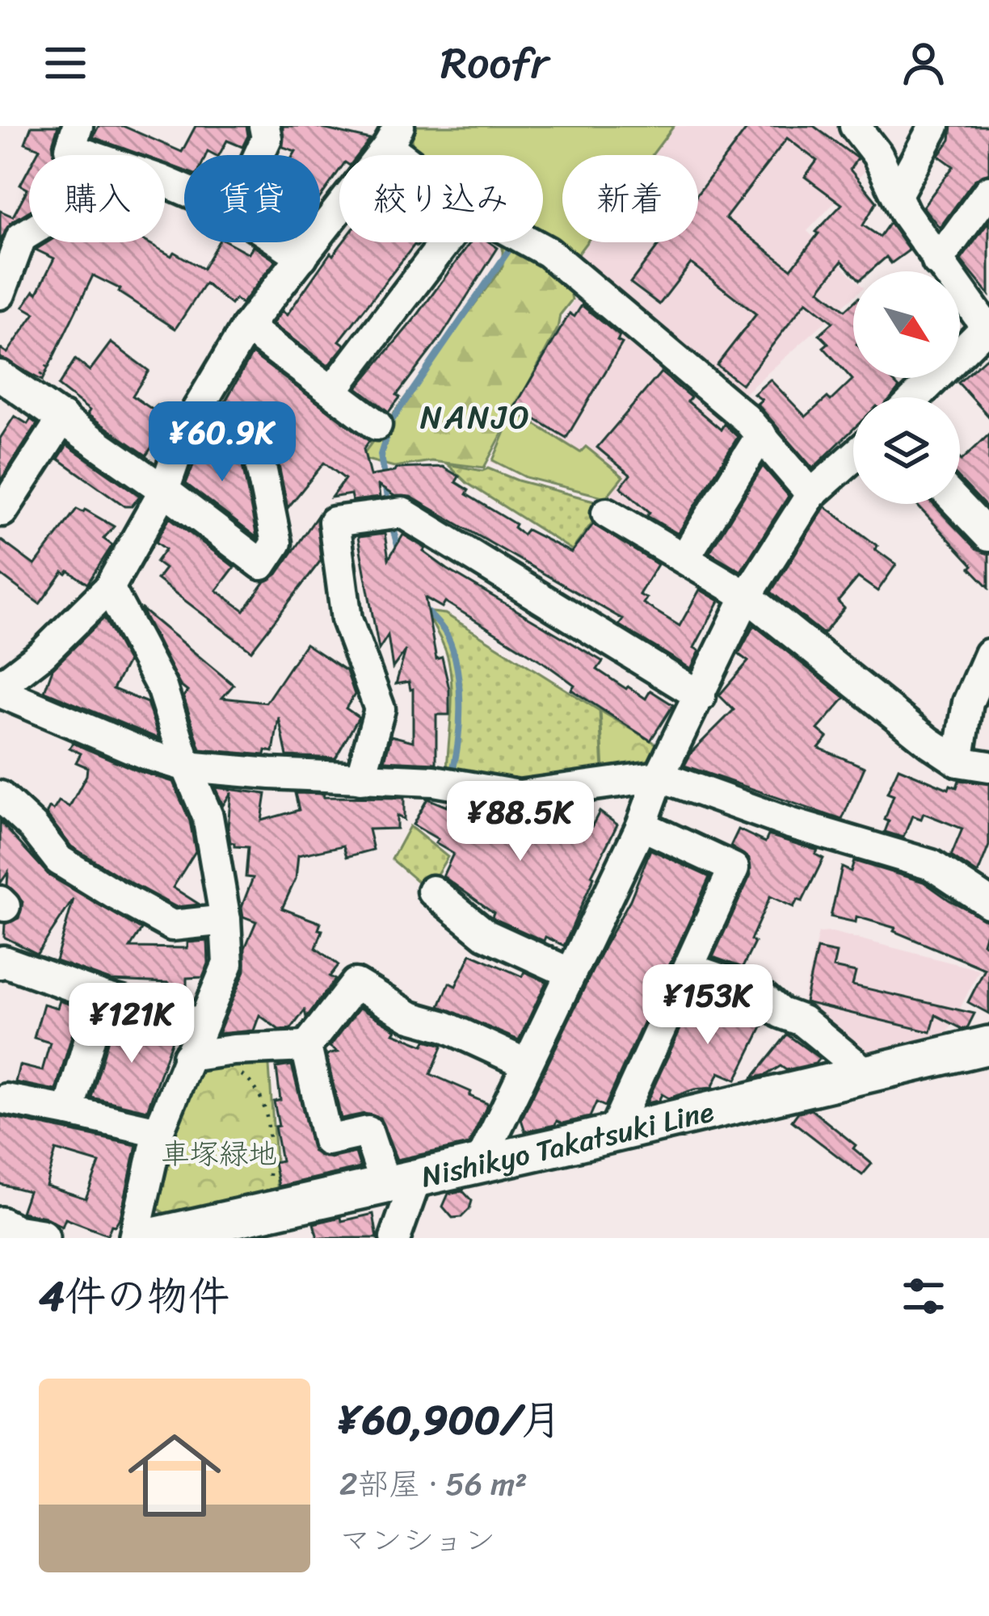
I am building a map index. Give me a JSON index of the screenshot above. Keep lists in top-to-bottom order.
{
  "streets": {
    "main road": ["Nishikyo Takatsuki Line"]
  },
  "districts": ["NANJO"],
  "parks": ["車塚緑地"],
  "north": "bottom right",
  "page": {
    "header": "Roofr",
    "chip": [
      "購入",
      "賃貸",
      "絞り込み",
      "新着"
    ],
    "price": [
      "¥60.9K",
      "¥88.5K",
      "¥153K",
      "¥121K"
    ],
    "heading": "4件の物件",
    "list": [
      {
        "name": "¥60,900/月",
        "note": "2部屋 · 56 m² · マンション"
      }
    ]
  }
}
